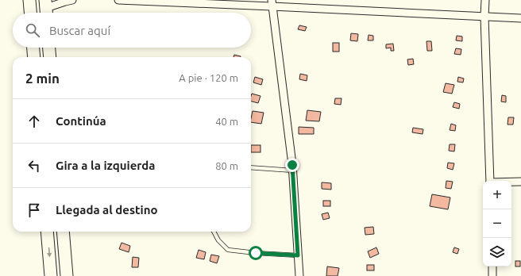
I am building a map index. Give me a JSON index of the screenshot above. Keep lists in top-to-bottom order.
{
  "page": {
    "search": "Buscar aquí",
    "heading": ["2 min", "A pie · 120 m"],
    "list": [
      ["Continúa", "40 m"],
      ["Gira a la izquierda", "80 m"],
      "Llegada al destino"
    ],
    "map_buttons": ["+", "−"]
  }
}
